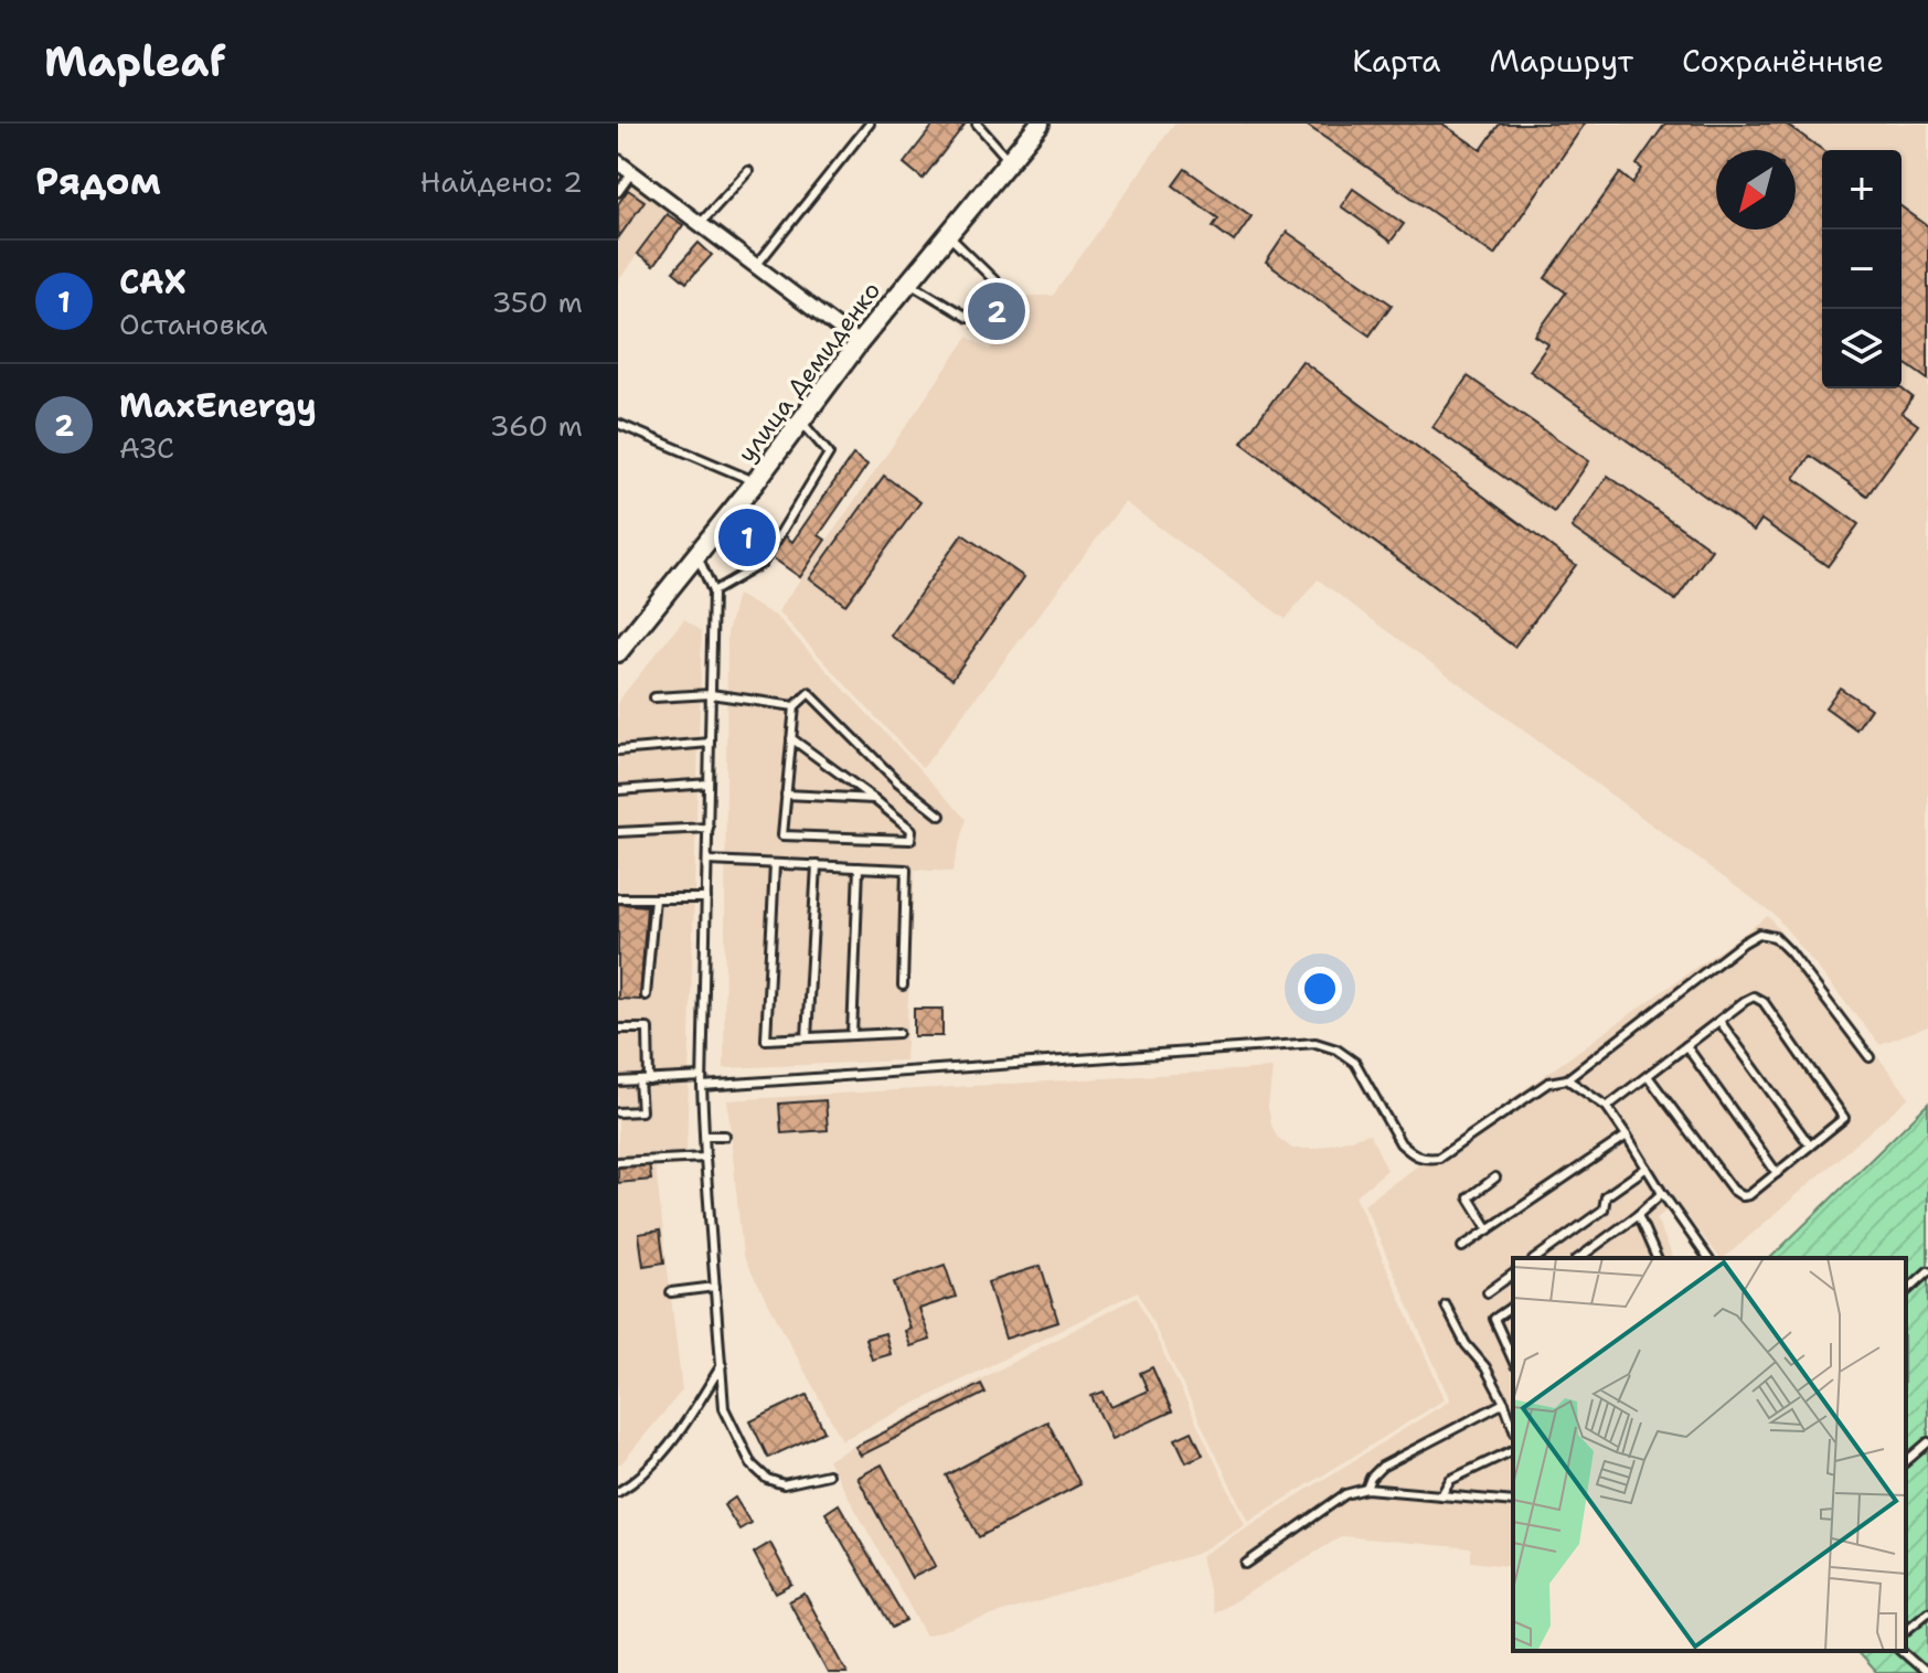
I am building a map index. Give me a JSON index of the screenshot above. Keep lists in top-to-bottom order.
{
  "streets": {
    "main road": ["улица Демиденко"]
  },
  "north": "bottom left",
  "page": {
    "header": "Mapleaf",
    "nav": ["Карта", "Маршрут", "Сохранённые"],
    "heading": ["Рядом", "Найдено: 2"],
    "map_buttons": ["+", "−"],
    "list": [
      {
        "mark": "1",
        "name": "САХ",
        "note": "Остановка",
        "value": "350 m"
      },
      {
        "mark": "2",
        "name": "MaxEnergy",
        "note": "АЗС",
        "value": "360 m"
      }
    ],
    "pins": ["2", "1"]
  }
}
